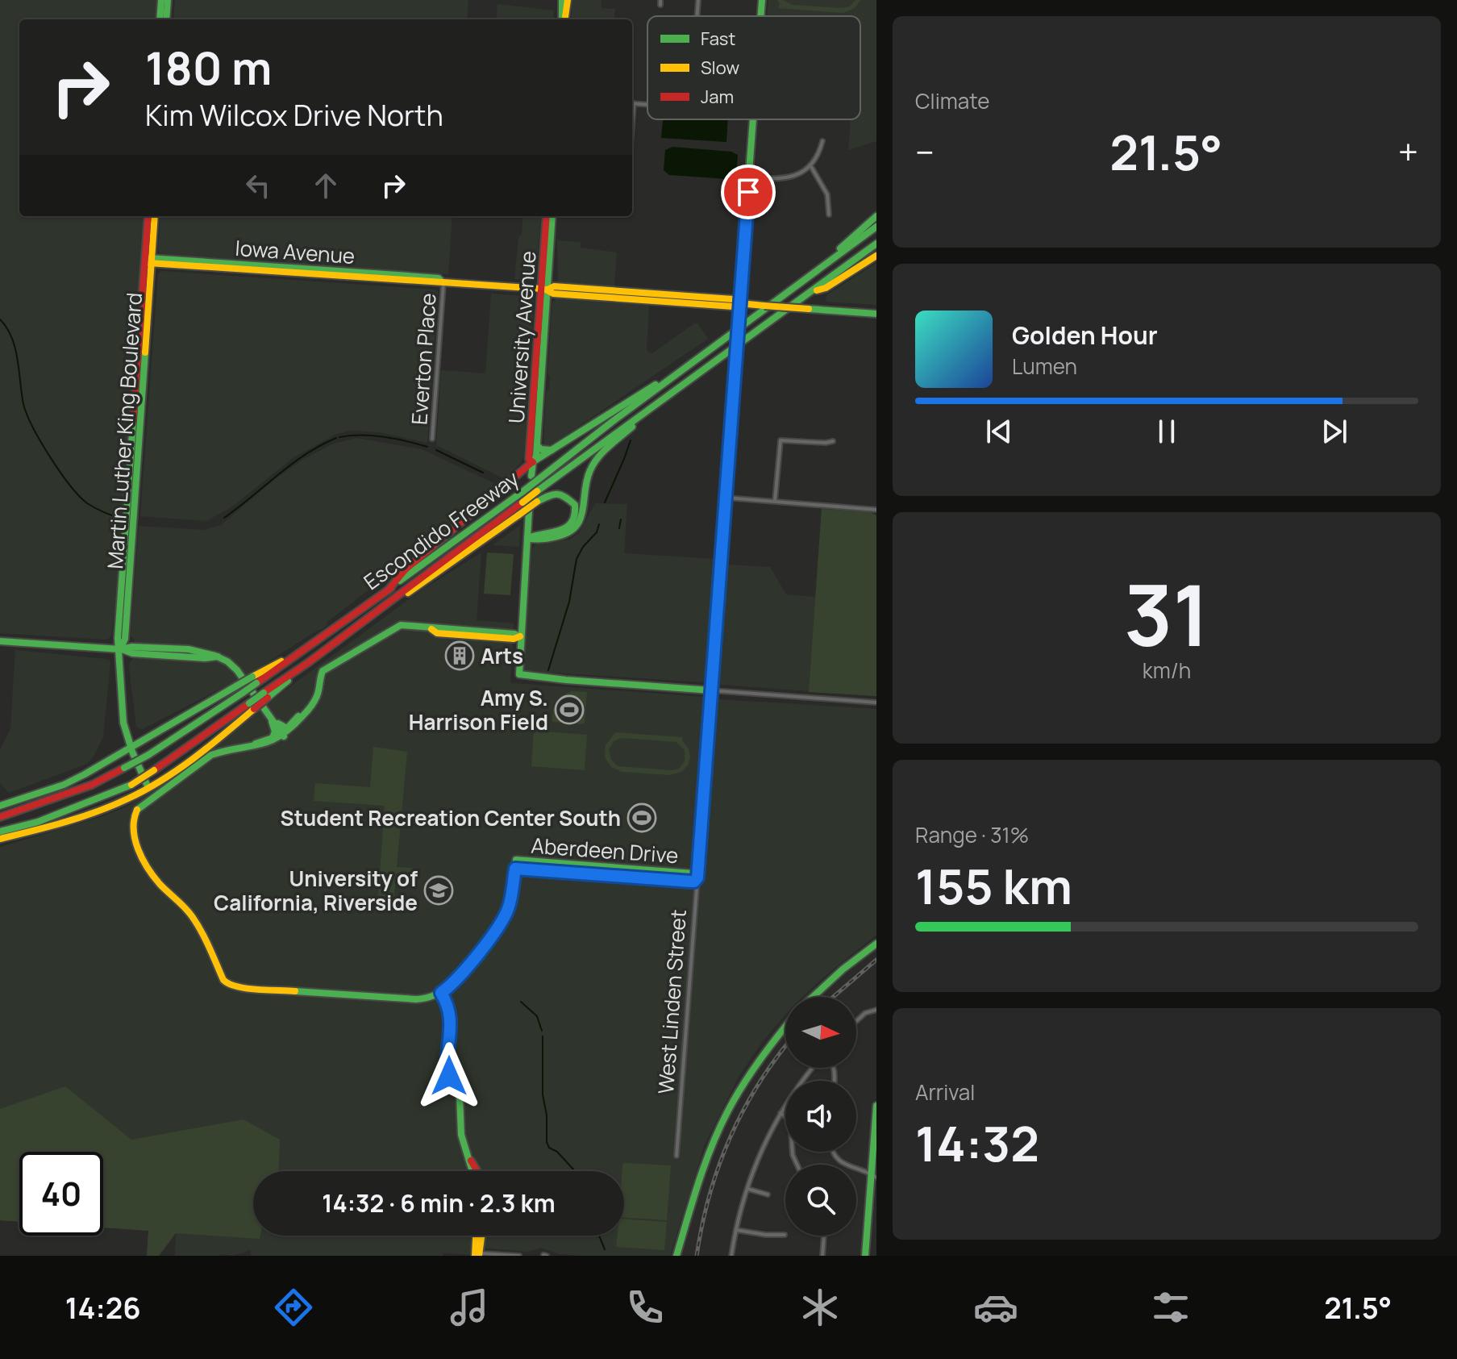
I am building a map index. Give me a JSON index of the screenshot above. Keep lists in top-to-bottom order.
{
  "streets": {
    "main road": [
      "Iowa Avenue",
      "University Avenue",
      "Martin Luther King Boulevard",
      "Escondido Freeway",
      "Aberdeen Drive",
      "West Linden Street"
    ],
    "street": ["Everton Place"]
  },
  "crossings": [
    ["Iowa Avenue", "University Avenue"],
    ["Iowa Avenue", "Everton Place"],
    ["Iowa Avenue", "Martin Luther King Boulevard"],
    ["Iowa Avenue", "West Linden Street"],
    ["University Avenue", "Escondido Freeway"],
    ["Aberdeen Drive", "West Linden Street"]
  ],
  "places": {
    "building": ["Arts"],
    "sports": ["Amy S. Harrison Field", "Student Recreation Center South"],
    "school or university": ["University of California, Riverside"]
  },
  "legend": ["Fast", "Slow", "Jam"],
  "north": "right",
  "page": {
    "tile": [
      "Climate",
      ["31", "km/h"],
      ["Range · 31%", "155 km"],
      ["Arrival", "14:32"]
    ],
    "turn": ["180 m", "Kim Wilcox Drive North"],
    "heat": ["−", "21.5°", "+"],
    "song": ["Golden Hour", "Lumen"],
    "limit": "40",
    "trip": "14:32 · 6 min · 2.3 km",
    "tabs": ["14:26", "21.5°"]
  }
}
